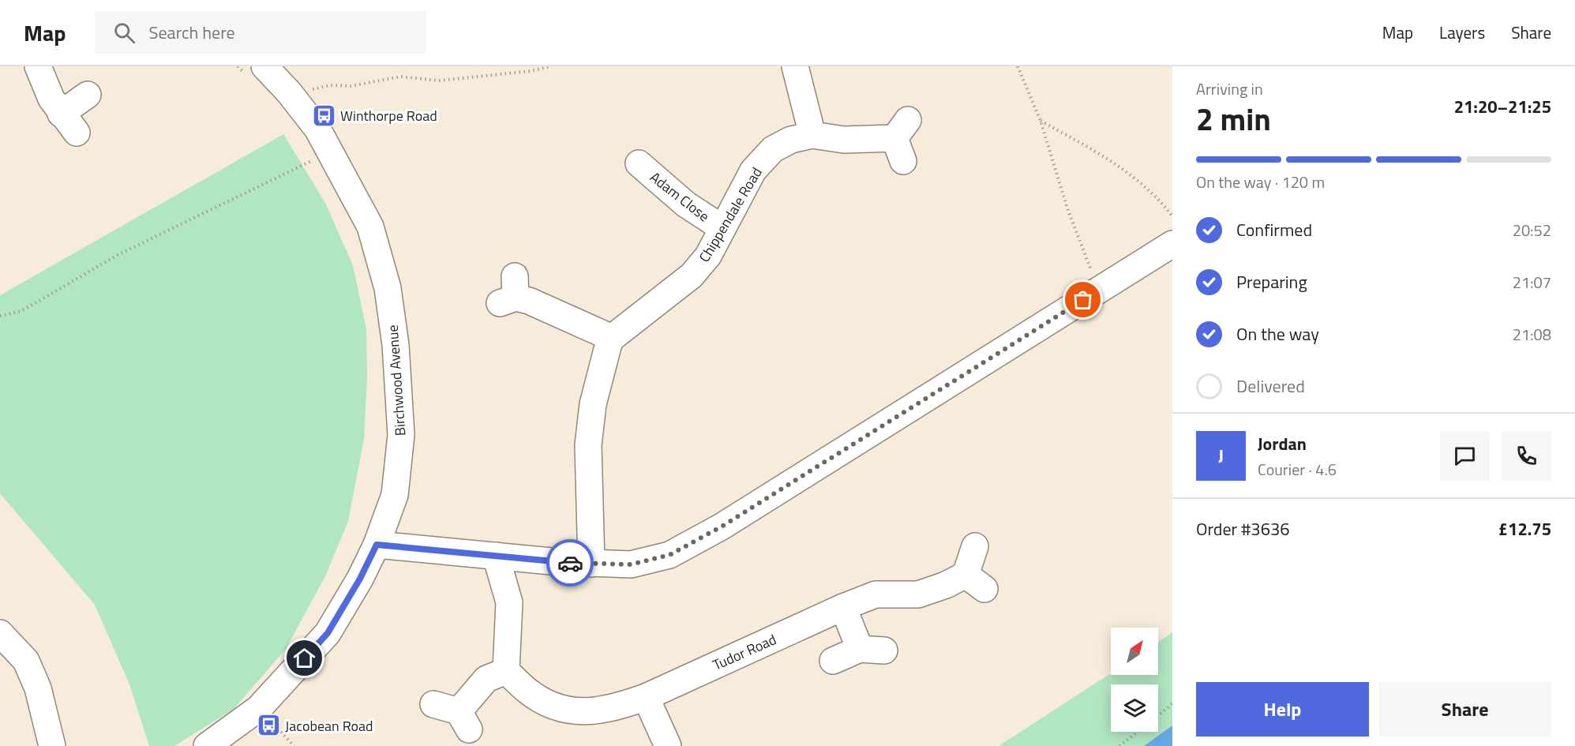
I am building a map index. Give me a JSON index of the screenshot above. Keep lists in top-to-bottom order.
{
  "streets": {
    "street": [
      "Adam Close",
      "Chippendale Road",
      "Birchwood Avenue",
      "Tudor Road"
    ]
  },
  "crossings": [
    ["Adam Close", "Chippendale Road"]
  ],
  "places": {
    "bus stop": ["Winthorpe Road", "Jacobean Road"]
  },
  "north": "top right",
  "page": {
    "header": "Map",
    "search": "Search here",
    "nav": ["Map", "Layers", "Share"],
    "heading": ["2 min", "Arriving in", "21:20–21:25"],
    "panel": [
      "Jordan",
      "Courier · 4.6",
      "Order #3636",
      "£12.75"
    ],
    "bar": "On the way · 120 m",
    "list": [
      ["Confirmed", "20:52"],
      ["Preparing", "21:07"],
      ["On the way", "21:08"],
      "Delivered"
    ],
    "round": "J",
    "buttons": ["Help", "Share"]
  }
}
